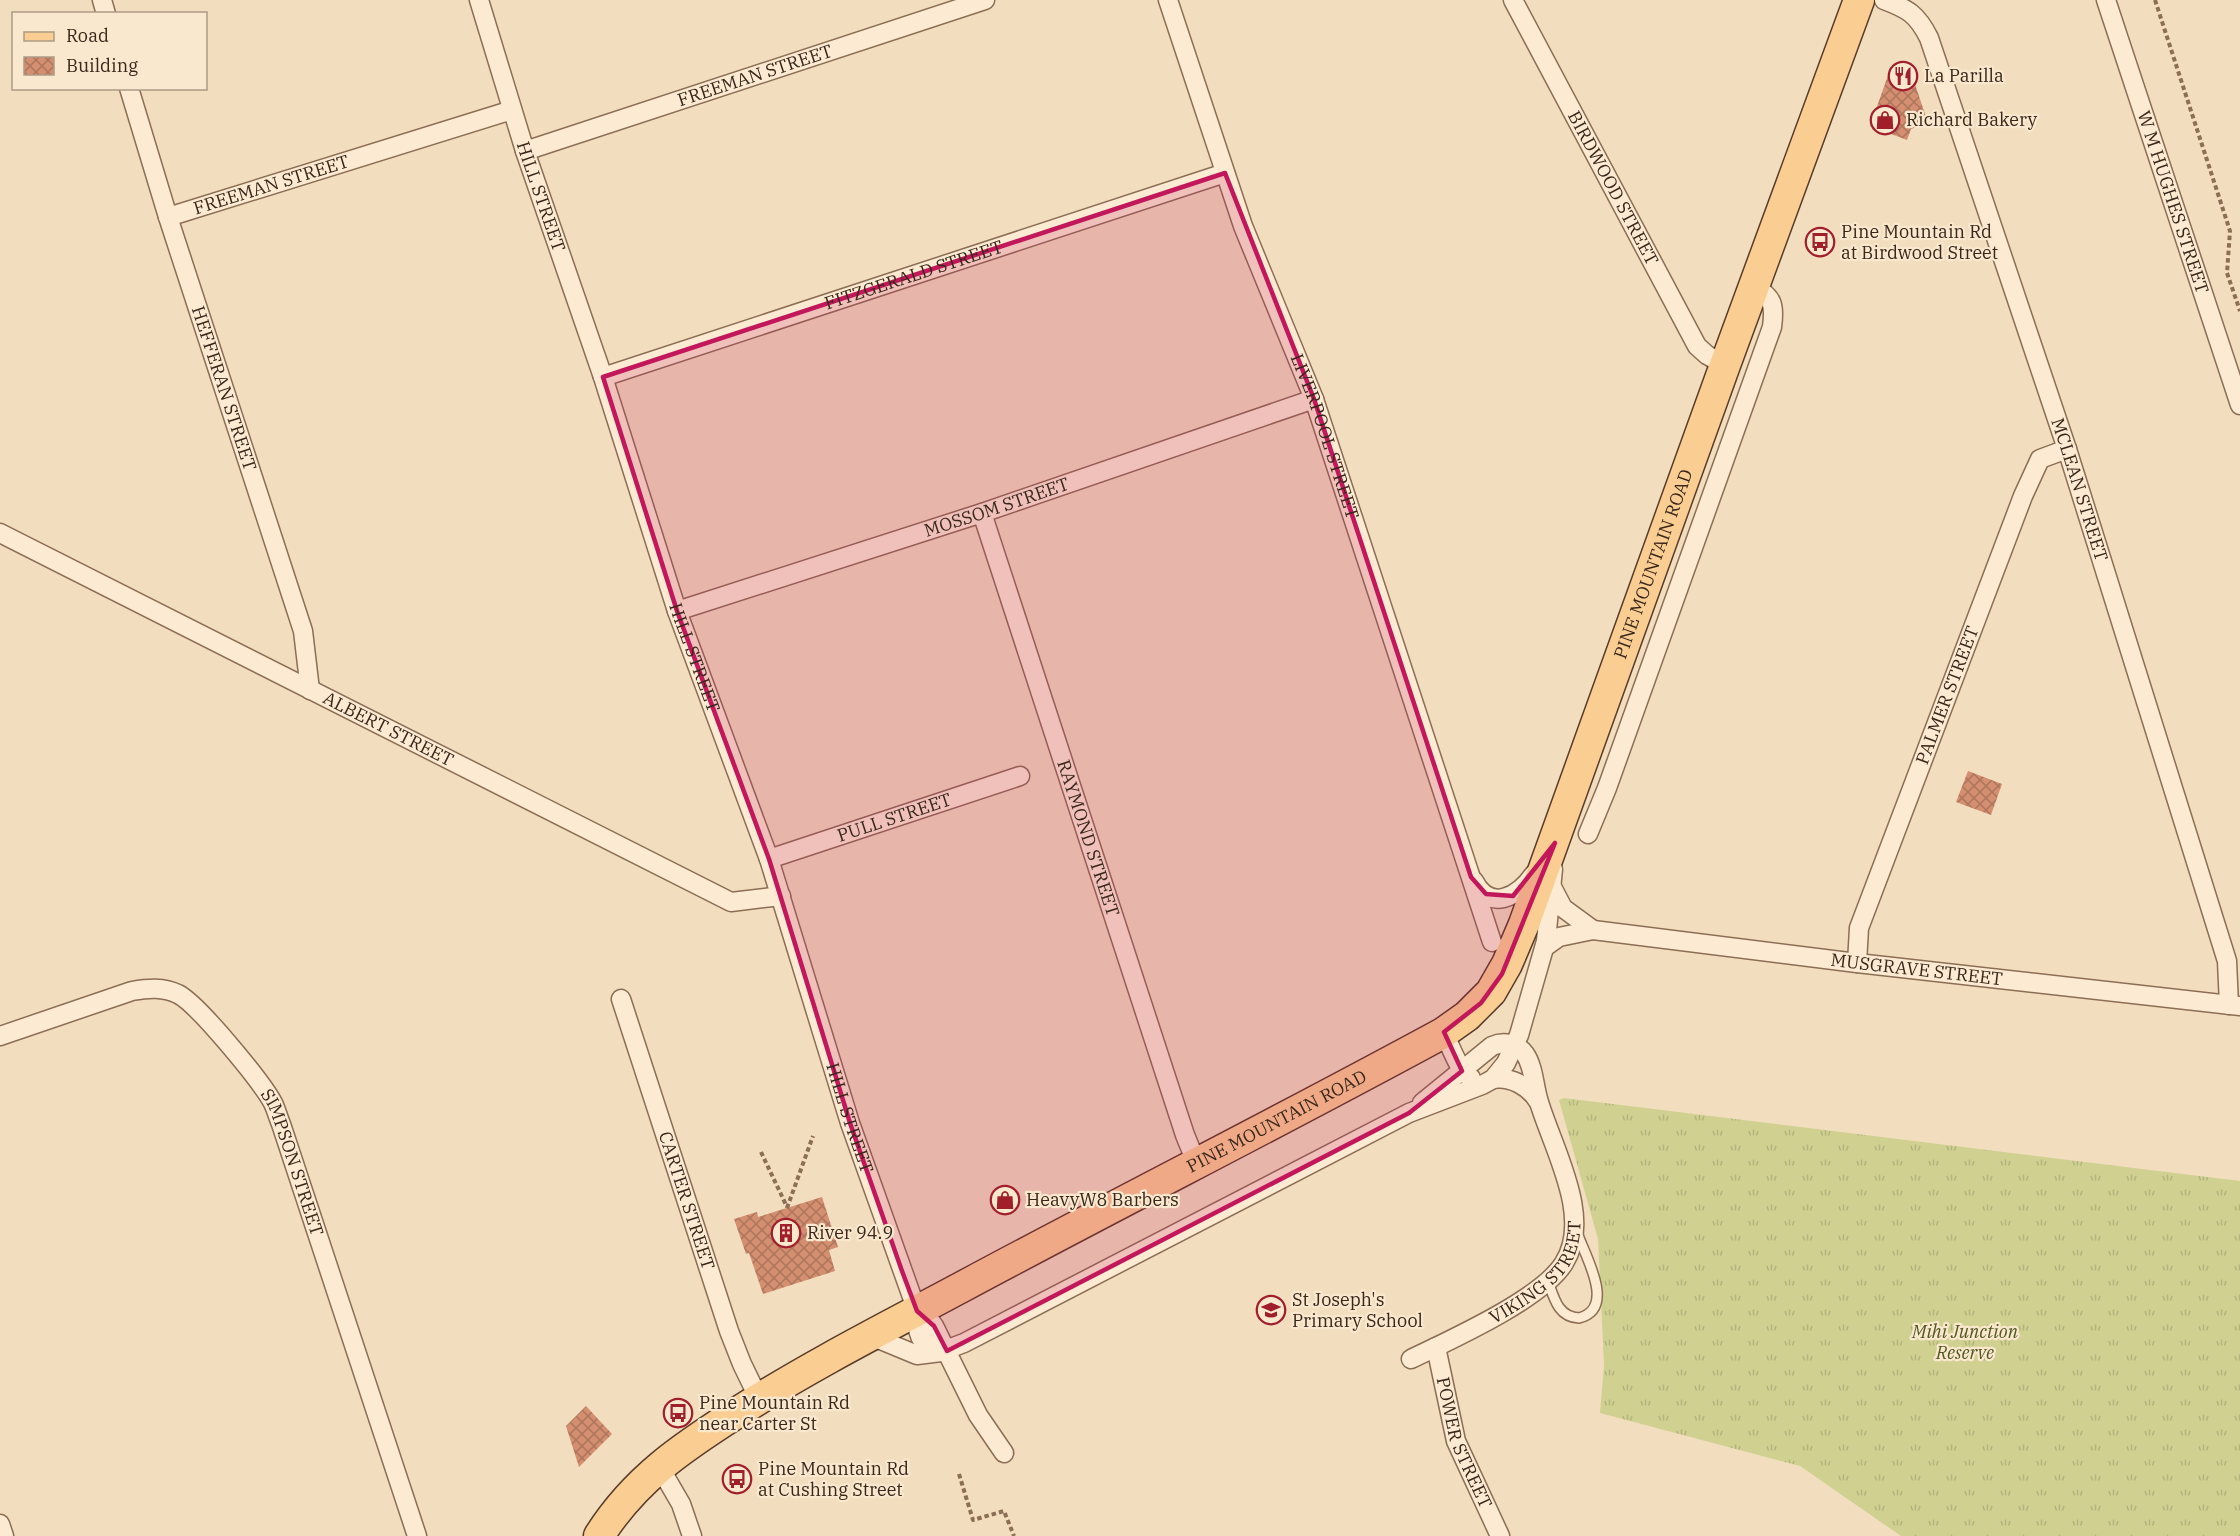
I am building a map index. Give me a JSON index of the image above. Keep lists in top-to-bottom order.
{
  "streets": {
    "main road": ["PINE MOUNTAIN ROAD"],
    "street": [
      "FREEMAN STREET",
      "BIRDWOOD STREET",
      "HILL STREET",
      "W M HUGHES STREET",
      "FITZGERALD STREET",
      "HEFFERAN STREET",
      "LIVERPOOL STREET",
      "MCLEAN STREET",
      "MOSSOM STREET",
      "PALMER STREET",
      "ALBERT STREET",
      "PULL STREET",
      "RAYMOND STREET",
      "MUSGRAVE STREET",
      "SIMPSON STREET",
      "CARTER STREET",
      "VIKING STREET",
      "POWER STREET"
    ]
  },
  "crossings": [
    ["FREEMAN STREET", "HILL STREET"],
    ["FREEMAN STREET", "HEFFERAN STREET"],
    ["BIRDWOOD STREET", "PINE MOUNTAIN ROAD"],
    ["HILL STREET", "FITZGERALD STREET"],
    ["HILL STREET", "MOSSOM STREET"],
    ["HILL STREET", "PINE MOUNTAIN ROAD"],
    ["HILL STREET", "ALBERT STREET"],
    ["HILL STREET", "PULL STREET"],
    ["FITZGERALD STREET", "LIVERPOOL STREET"],
    ["HEFFERAN STREET", "ALBERT STREET"],
    ["LIVERPOOL STREET", "MOSSOM STREET"],
    ["LIVERPOOL STREET", "PINE MOUNTAIN ROAD"],
    ["MCLEAN STREET", "PALMER STREET"],
    ["MCLEAN STREET", "MUSGRAVE STREET"],
    ["MOSSOM STREET", "RAYMOND STREET"],
    ["PINE MOUNTAIN ROAD", "RAYMOND STREET"],
    ["PINE MOUNTAIN ROAD", "MUSGRAVE STREET"],
    ["PINE MOUNTAIN ROAD", "CARTER STREET"],
    ["PINE MOUNTAIN ROAD", "VIKING STREET"],
    ["PALMER STREET", "MUSGRAVE STREET"],
    ["VIKING STREET", "POWER STREET"]
  ],
  "parks": ["Mihi Junction Reserve"],
  "places": {
    "restaurant": ["La Parilla"],
    "shop": ["Richard Bakery", "HeavyW8 Barbers"],
    "bus stop": ["Pine Mountain Rd at Birdwood Street", "Pine Mountain Rd near Carter St", "Pine Mountain Rd at Cushing Street"],
    "building": ["River 94.9"],
    "school or university": ["St Joseph's Primary School"]
  },
  "legend": ["Road", "Building"]
}
